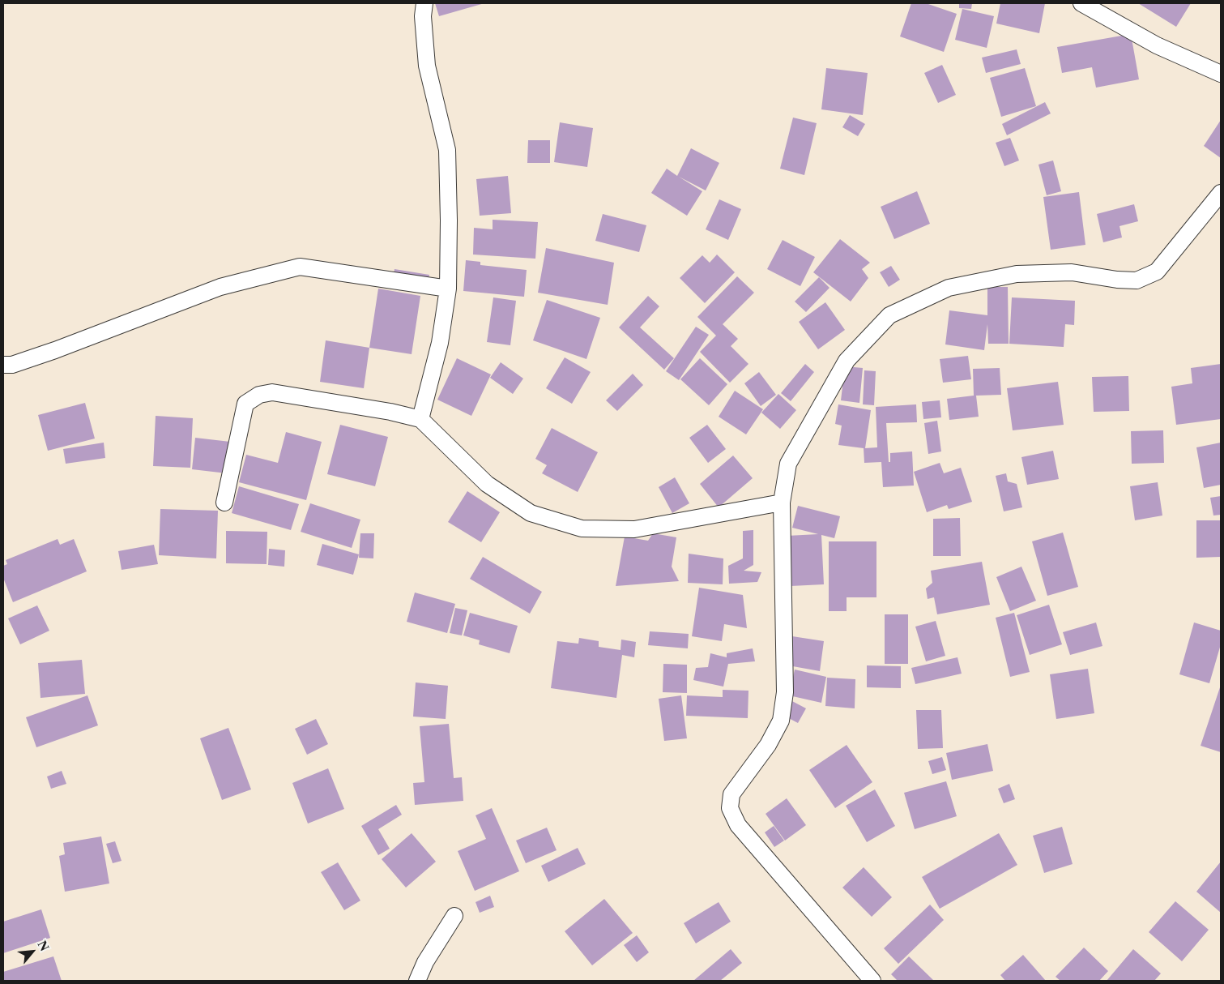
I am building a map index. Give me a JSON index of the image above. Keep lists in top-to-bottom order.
{
  "north": "top right"
}
